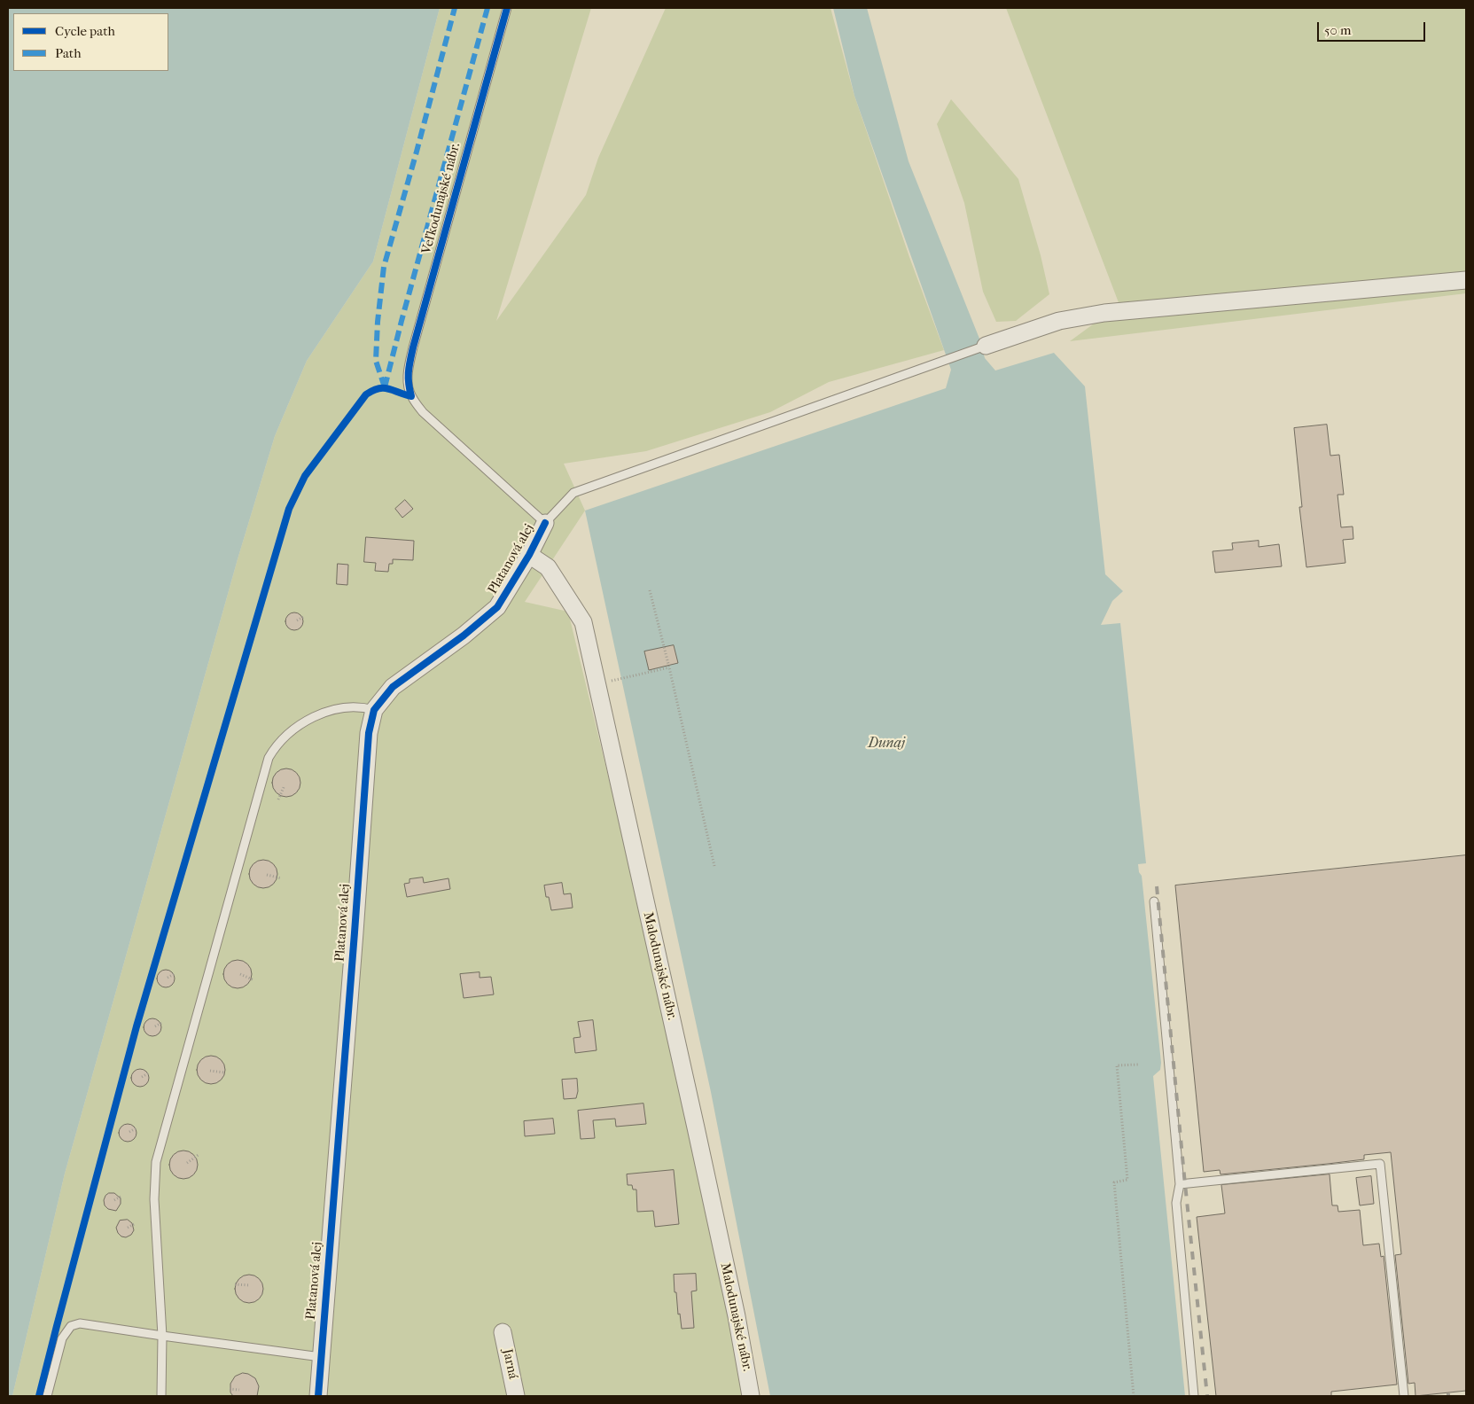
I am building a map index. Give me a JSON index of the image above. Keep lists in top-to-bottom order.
{
  "streets": {
    "street": ["Platanová alej", "Malodunajské nábr.", "Jarná"],
    "lane": ["Veľkodunajské nábr."]
  },
  "crossings": [
    ["Veľkodunajské nábr.", "Platanová alej"],
    ["Platanová alej", "Malodunajské nábr."]
  ],
  "water": ["Dunaj"],
  "legend": ["Cycle path", "Path"],
  "scale_bar": "50 m"
}
